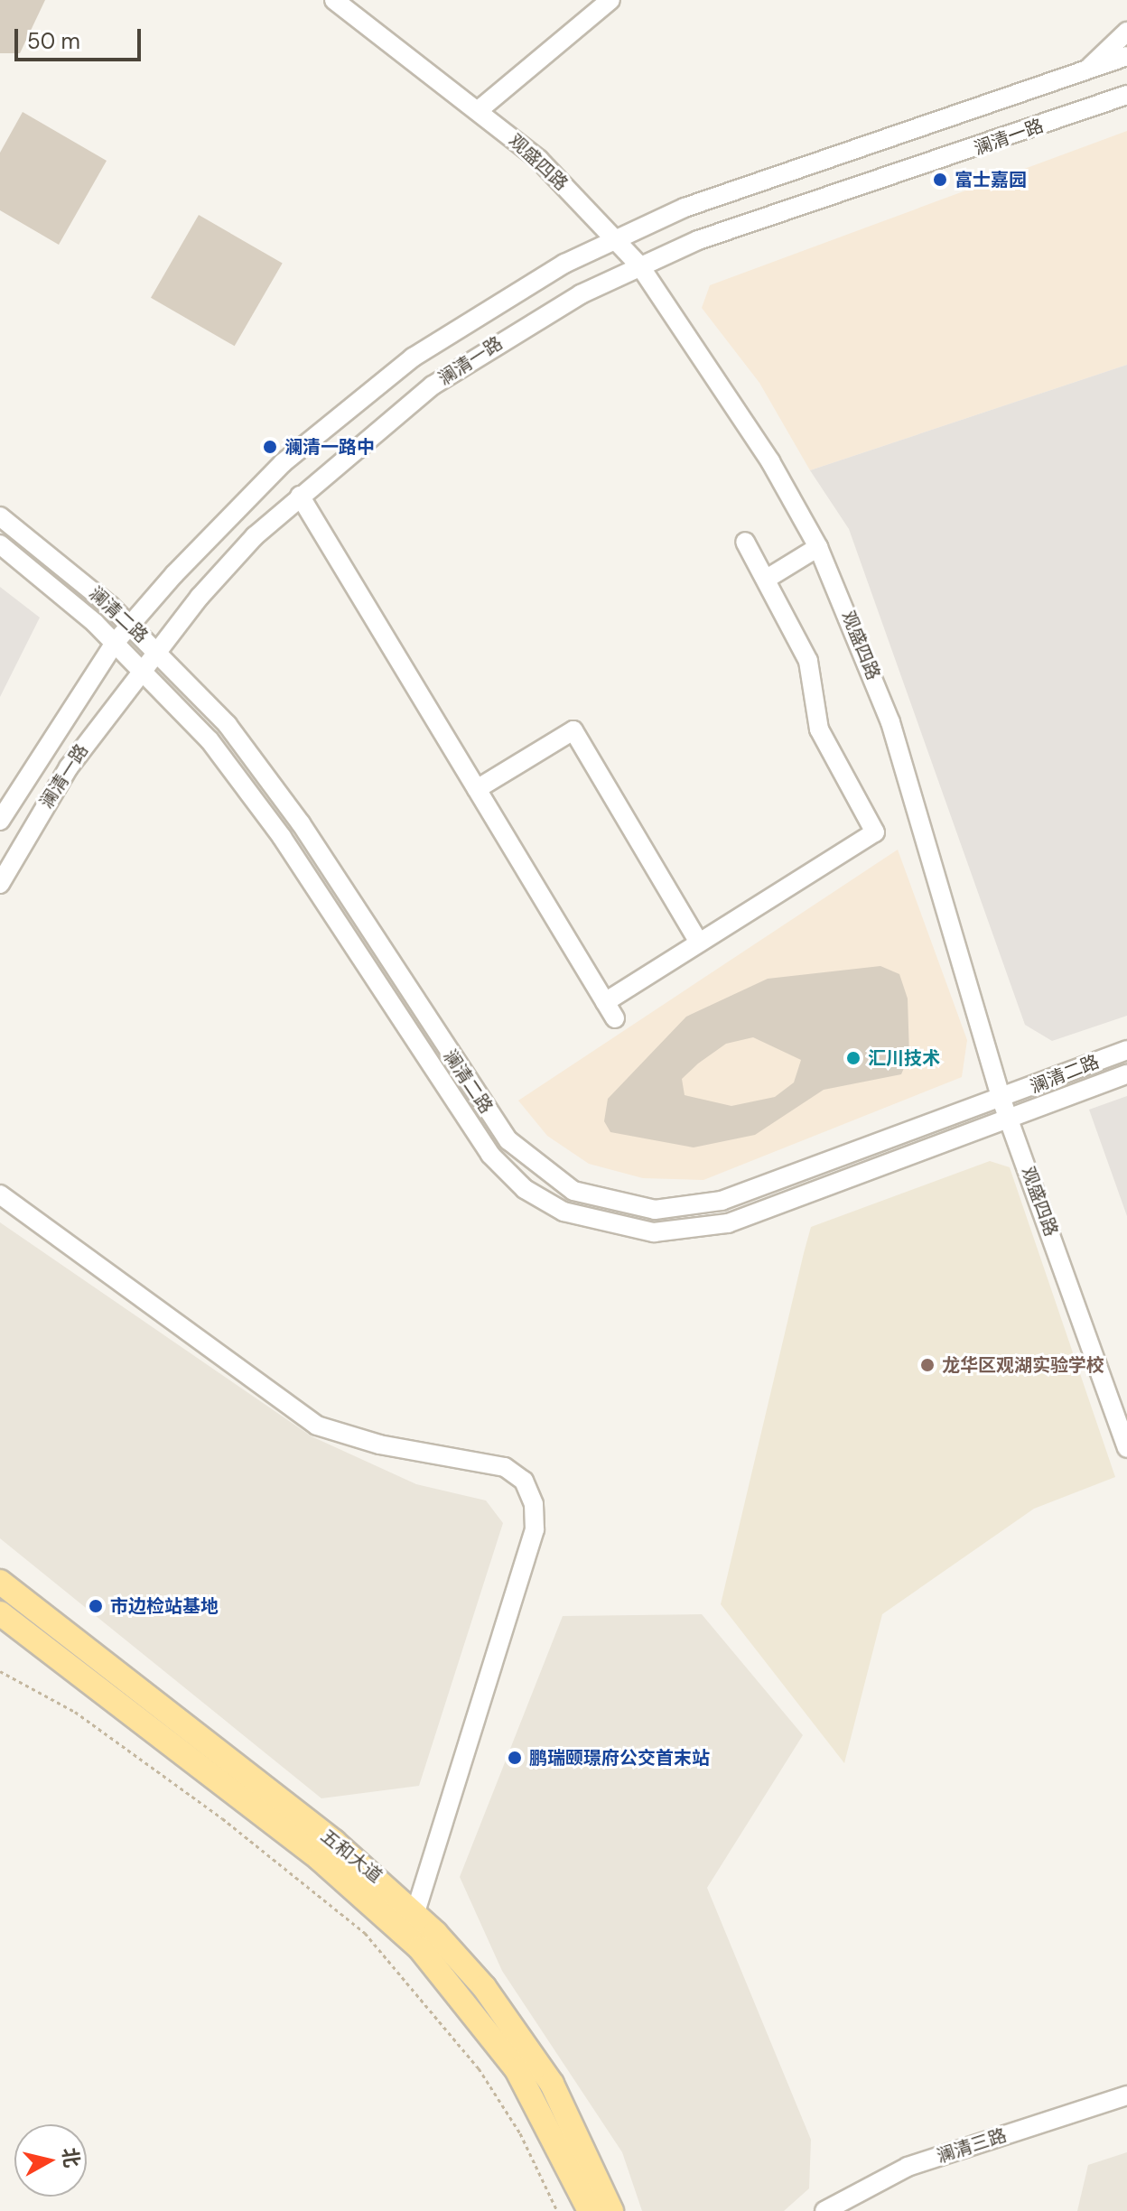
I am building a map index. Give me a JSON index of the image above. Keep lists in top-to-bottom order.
{
  "streets": {
    "main road": ["五和大道"],
    "street": [
      "澜清一路",
      "观盛四路",
      "澜清二路",
      "澜清三路"
    ]
  },
  "crossings": [
    ["澜清一路", "观盛四路"],
    ["澜清一路", "澜清二路"],
    ["观盛四路", "澜清二路"]
  ],
  "places": [
    "富士嘉园",
    "澜清一路中",
    "汇川技术",
    "龙华区观湖实验学校",
    "市边检站基地",
    "鹏瑞颐璟府公交首末站"
  ],
  "scale_bar": "50 m",
  "north": "right"
}
